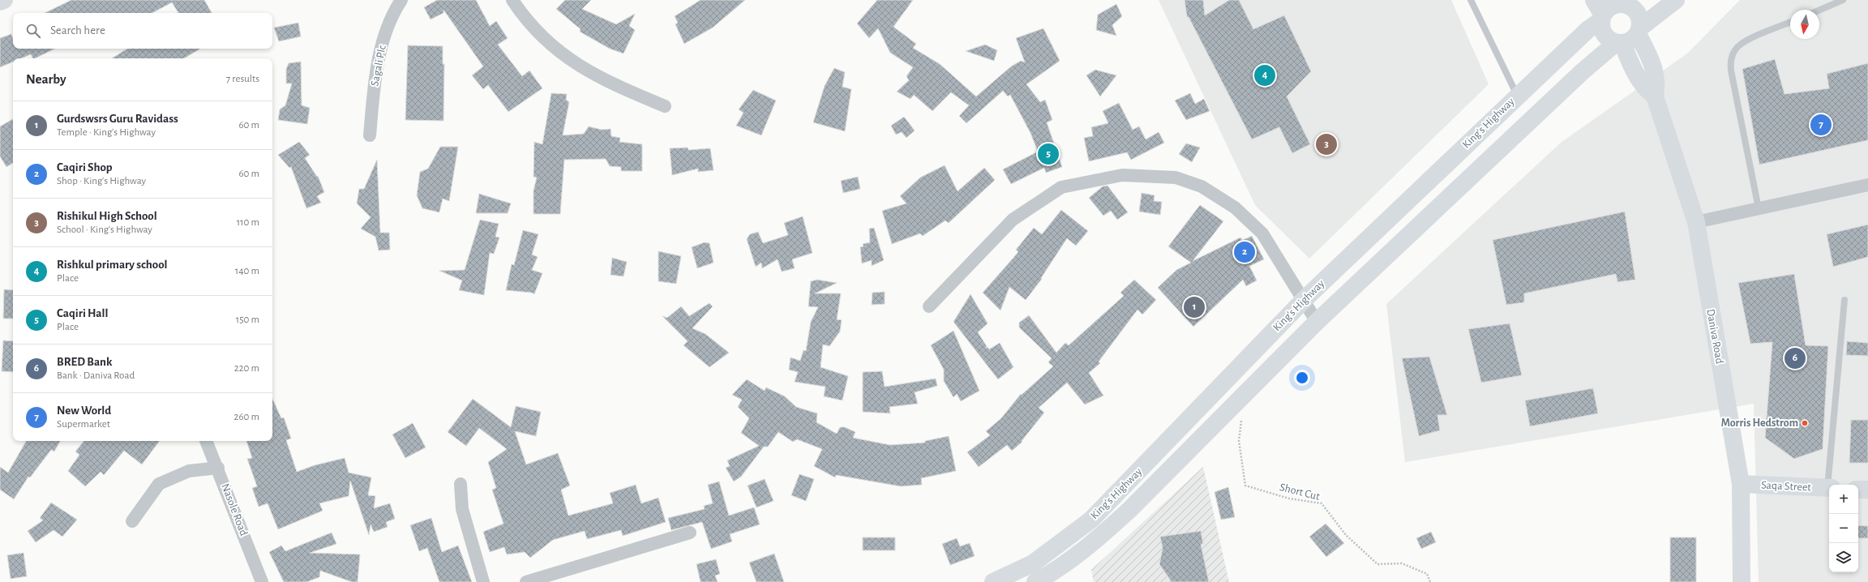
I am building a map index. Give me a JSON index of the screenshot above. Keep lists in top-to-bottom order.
{
  "streets": {
    "main road": ["King's Highway", "Daniva Road", "Saqa Street"],
    "street": ["Sagali Plc", "Nasole Road"],
    "path": ["Short Cut"]
  },
  "crossings": [
    ["King's Highway", "Short Cut"],
    ["Daniva Road", "Saqa Street"]
  ],
  "places": ["Morris Hedstrom"],
  "north": "bottom",
  "page": {
    "search": "Search here",
    "heading": ["Nearby", "7 results"],
    "pins": [
      "4",
      "7",
      "3",
      "5",
      "2",
      "1",
      "6"
    ],
    "list": [
      {
        "mark": "1",
        "name": "Gurdswsrs Guru Ravidass",
        "note": "Temple · King's Highway",
        "value": "60 m"
      },
      {
        "mark": "2",
        "name": "Caqiri Shop",
        "note": "Shop · King's Highway",
        "value": "60 m"
      },
      {
        "mark": "3",
        "name": "Rishikul High School",
        "note": "School · King's Highway",
        "value": "110 m"
      },
      {
        "mark": "4",
        "name": "Rishkul primary school",
        "note": "Place",
        "value": "140 m"
      },
      {
        "mark": "5",
        "name": "Caqiri Hall",
        "note": "Place",
        "value": "150 m"
      },
      {
        "mark": "6",
        "name": "BRED Bank",
        "note": "Bank · Daniva Road",
        "value": "220 m"
      },
      {
        "mark": "7",
        "name": "New World",
        "note": "Supermarket",
        "value": "260 m"
      }
    ],
    "map_buttons": ["+", "−"]
  }
}
